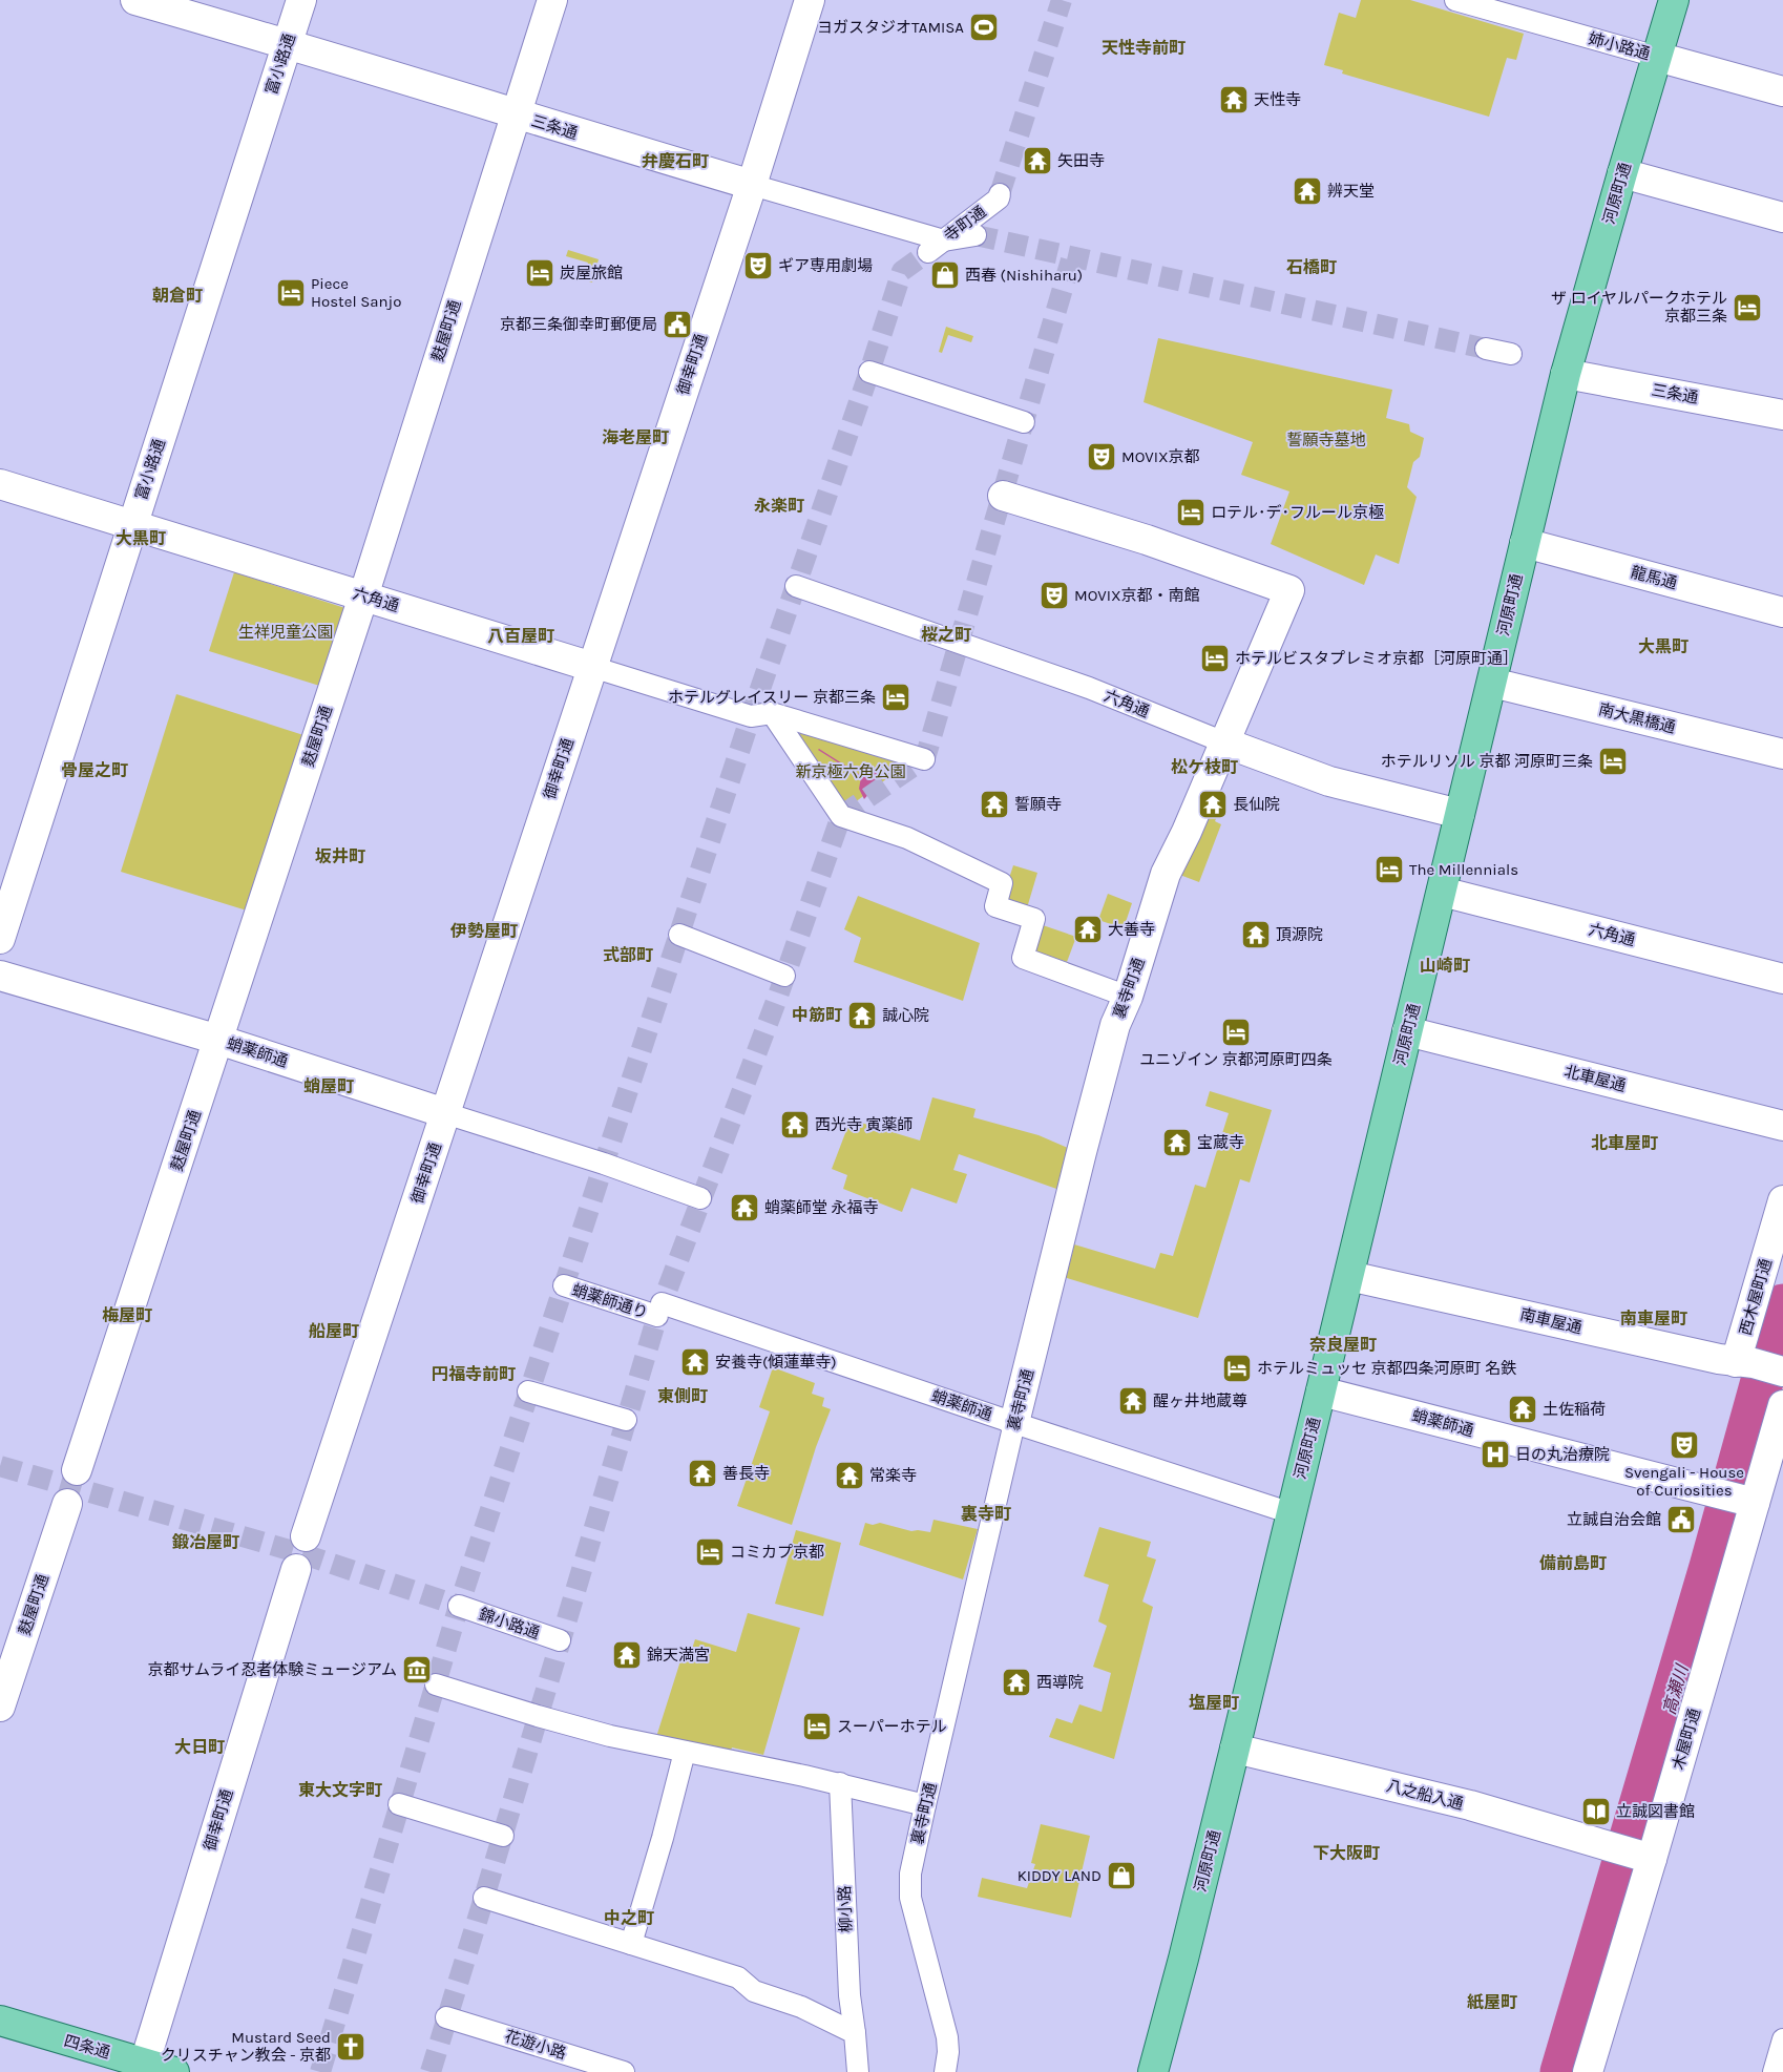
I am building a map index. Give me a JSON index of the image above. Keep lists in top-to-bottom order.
{
  "streets": {
    "main road": ["河原町通", "四条通"],
    "street": [
      "姉小路通",
      "富小路通",
      "三条通",
      "寺町通",
      "麩屋町通",
      "御幸町通",
      "龍馬通",
      "六角通",
      "南大黒橋通",
      "裏寺町通",
      "蛸薬師通",
      "北車屋通",
      "西木屋町通",
      "蛸薬師通り",
      "南車屋通",
      "錦小路通",
      "木屋町通",
      "八之船入通",
      "柳小路",
      "花遊小路"
    ]
  },
  "crossings": [
    ["姉小路通", "河原町通"],
    ["富小路通", "三条通"],
    ["富小路通", "六角通"],
    ["三条通", "河原町通"],
    ["三条通", "寺町通"],
    ["三条通", "麩屋町通"],
    ["三条通", "御幸町通"],
    ["河原町通", "龍馬通"],
    ["河原町通", "六角通"],
    ["河原町通", "南大黒橋通"],
    ["河原町通", "蛸薬師通"],
    ["河原町通", "北車屋通"],
    ["河原町通", "南車屋通"],
    ["河原町通", "八之船入通"],
    ["麩屋町通", "六角通"],
    ["麩屋町通", "蛸薬師通"],
    ["御幸町通", "六角通"],
    ["御幸町通", "蛸薬師通"],
    ["御幸町通", "四条通"],
    ["六角通", "裏寺町通"],
    ["裏寺町通", "蛸薬師通"],
    ["蛸薬師通", "蛸薬師通り"],
    ["蛸薬師通", "木屋町通"],
    ["西木屋町通", "南車屋通"],
    ["木屋町通", "八之船入通"]
  ],
  "districts": [
    "天性寺前町",
    "弁慶石町",
    "石橋町",
    "朝倉町",
    "海老屋町",
    "永楽町",
    "大黒町",
    "桜之町",
    "八百屋町",
    "大黒町",
    "松ケ枝町",
    "骨屋之町",
    "坂井町",
    "伊勢屋町",
    "式部町",
    "山崎町",
    "中筋町",
    "蛸屋町",
    "北車屋町",
    "梅屋町",
    "南車屋町",
    "船屋町",
    "奈良屋町",
    "円福寺前町",
    "東側町",
    "裏寺町",
    "鍛冶屋町",
    "備前島町",
    "塩屋町",
    "大日町",
    "東大文字町",
    "下大阪町",
    "中之町",
    "紙屋町"
  ],
  "water": ["高瀬川"],
  "parks": ["誓願寺墓地", "生祥児童公園", "新京極六角公園"],
  "places": {
    "sports": ["ヨガスタジオTAMISA"],
    "temple": [
      "天性寺",
      "矢田寺",
      "辨天堂",
      "誓願寺",
      "長仙院",
      "大善寺",
      "頂源院",
      "誠心院",
      "西光寺 寅薬師",
      "宝蔵寺",
      "蛸薬師堂 永福寺",
      "安養寺(傾蓮華寺)",
      "醒ヶ井地蔵尊",
      "土佐稲荷",
      "善長寺",
      "常楽寺",
      "錦天満宮",
      "西導院"
    ],
    "theatre": [
      "ギア専用劇場",
      "MOVIX京都",
      "MOVIX京都・南館",
      "Svengali - House of Curiosities"
    ],
    "hotel": [
      "炭屋旅館",
      "Piece Hostel Sanjo",
      "ザ ロイヤルパークホテル 京都三条",
      "ロテル･デ･フルール京極",
      "ホテルビスタプレミオ京都［河原町通］",
      "ホテルグレイスリー 京都三条",
      "ホテルリソル 京都 河原町三条",
      "The Millennials",
      "ユニゾイン 京都河原町四条",
      "ホテルミュッセ 京都四条河原町 名鉄",
      "コミカプ京都",
      "スーパーホテル"
    ],
    "shop": ["西春 (Nishiharu)", "KIDDY LAND"],
    "public building": ["京都三条御幸町郵便局", "立誠自治会館"],
    "hospital": ["日の丸治療院"],
    "museum": ["京都サムライ忍者体験ミュージアム"],
    "library": ["立誠図書館"],
    "church": ["Mustard Seed クリスチャン教会 - 京都"]
  }
}
